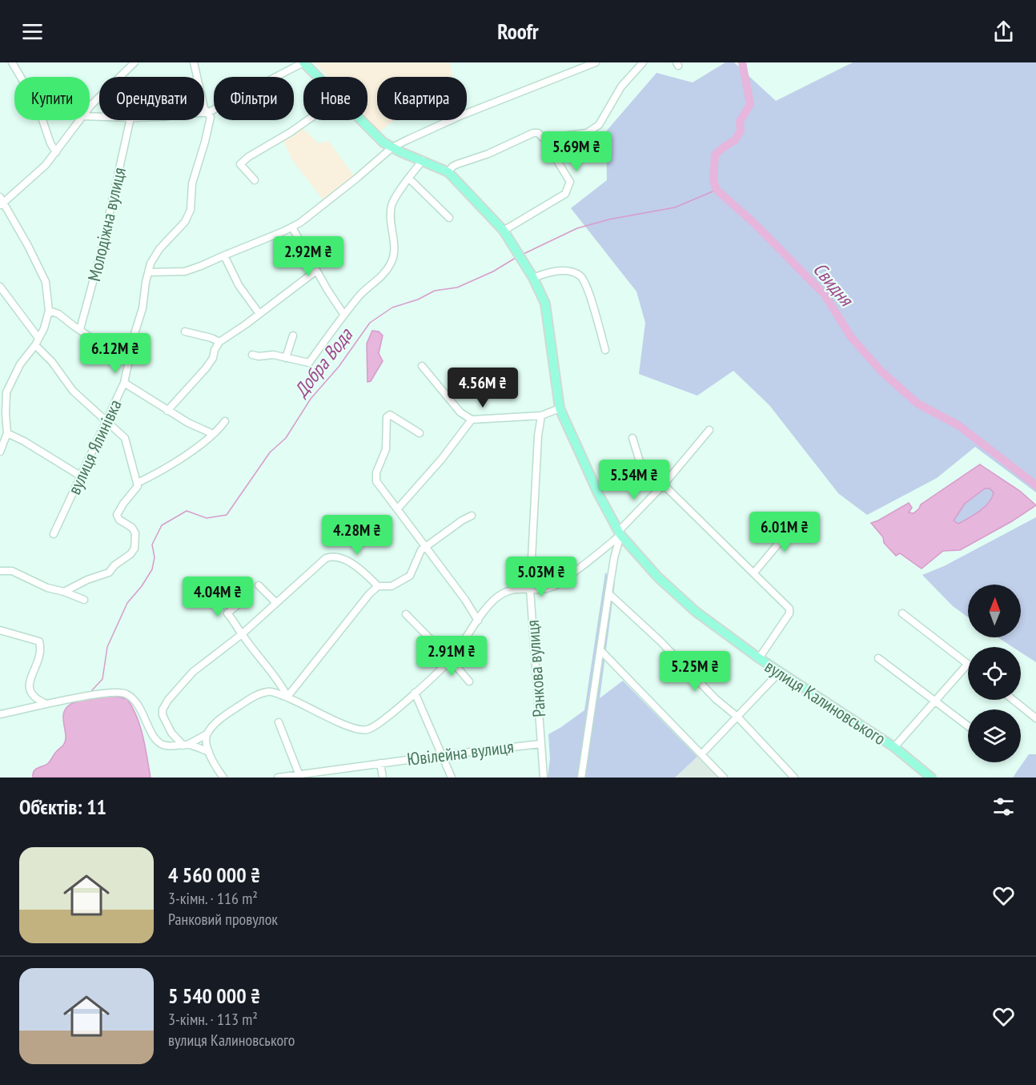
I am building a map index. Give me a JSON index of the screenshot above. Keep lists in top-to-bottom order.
{
  "streets": {
    "main road": ["вулиця Калиновського"],
    "street": [
      "Молодіжна вулиця",
      "вулиця Ялинівка",
      "Ранкова вулиця",
      "Ювілейна вулиця"
    ]
  },
  "crossings": [
    ["Ранкова вулиця", "Ювілейна вулиця"]
  ],
  "water": ["Свидня", "Добра Вода"],
  "north": "top",
  "page": {
    "header": "Roofr",
    "chip": [
      "Купити",
      "Орендувати",
      "Фільтри",
      "Нове",
      "Квартира"
    ],
    "price": [
      "5.69M ₴",
      "2.92M ₴",
      "6.12M ₴",
      "4.56M ₴",
      "5.54M ₴",
      "6.01M ₴",
      "4.28M ₴",
      "5.03M ₴",
      "4.04M ₴",
      "2.91M ₴",
      "5.25M ₴"
    ],
    "heading": "Об’єктів: 11",
    "list": [
      {
        "name": "4 560 000 ₴",
        "note": "3-кімн. · 116 m² · Ранковий провулок"
      },
      {
        "name": "5 540 000 ₴",
        "note": "3-кімн. · 113 m² · вулиця Калиновського"
      }
    ]
  }
}
